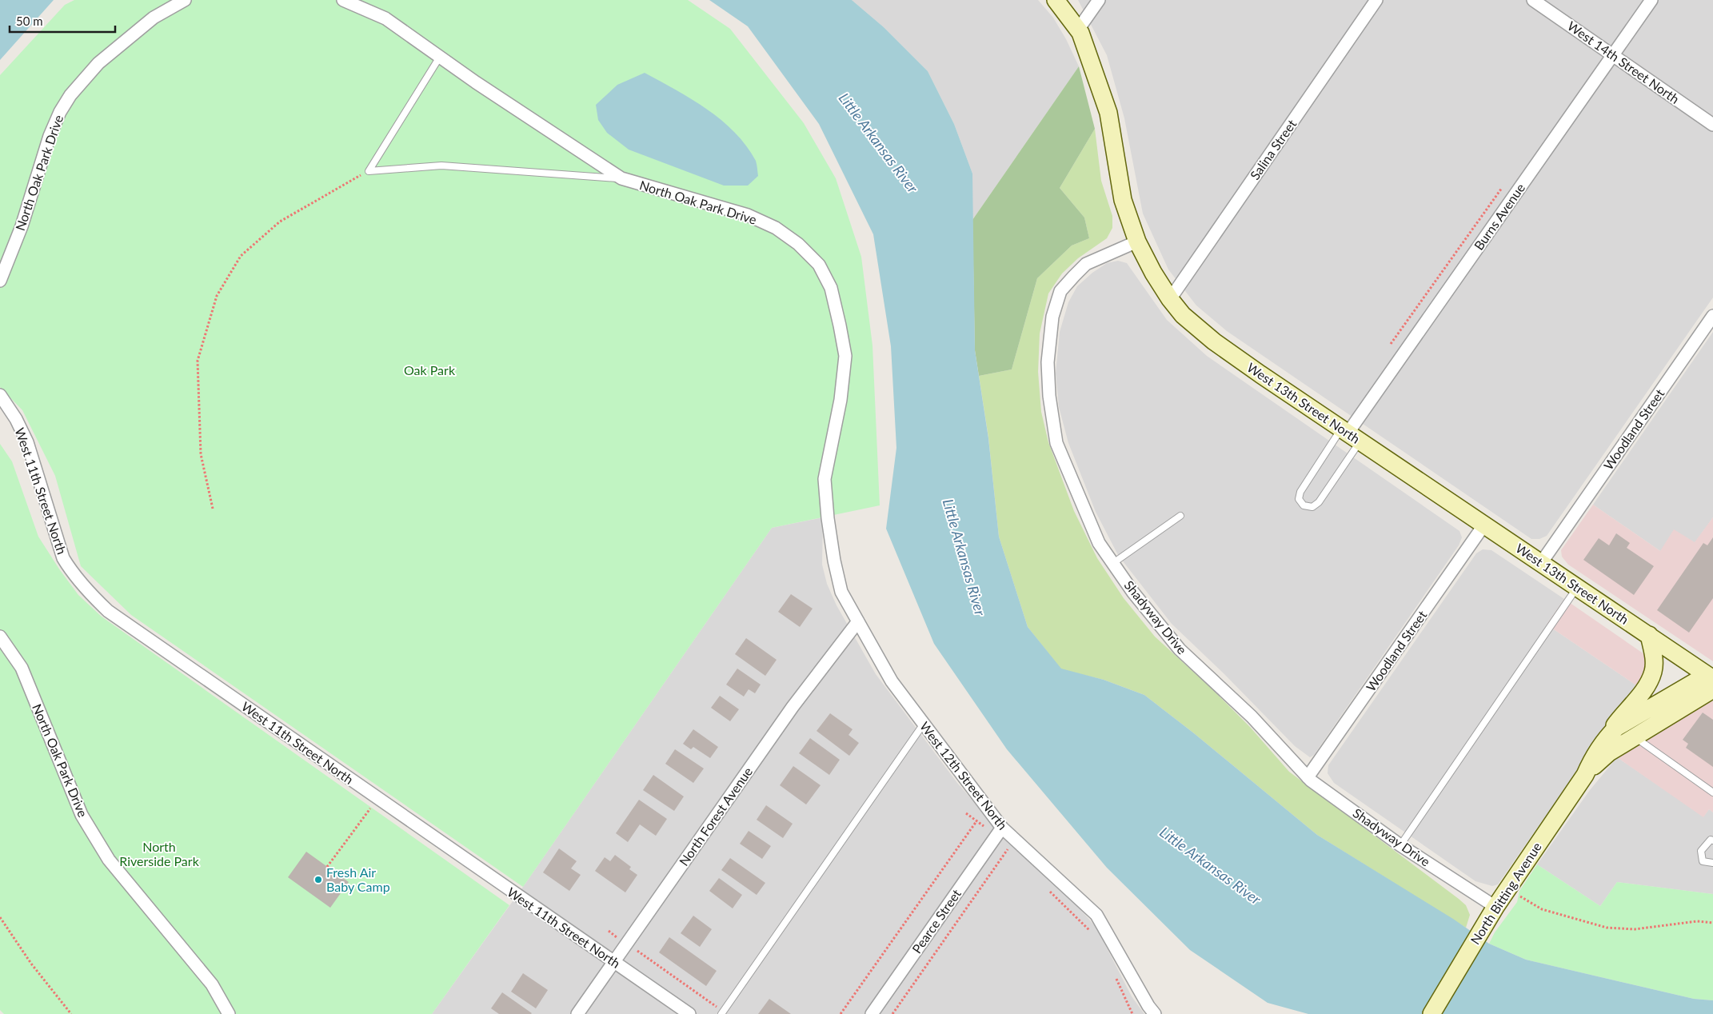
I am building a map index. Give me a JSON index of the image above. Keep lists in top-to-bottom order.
{
  "streets": {
    "street": [
      "West 14th Street North",
      "Salina Street",
      "North Oak Park Drive",
      "Burns Avenue",
      "West 13th Street North",
      "Woodland Street",
      "West 11th Street North",
      "Shadyway Drive",
      "West 12th Street North",
      "North Forest Avenue",
      "North Bitting Avenue",
      "Pearce Street"
    ]
  },
  "crossings": [
    ["West 14th Street North", "Burns Avenue"],
    ["Salina Street", "West 13th Street North"],
    ["North Oak Park Drive", "West 12th Street North"],
    ["North Oak Park Drive", "North Forest Avenue"],
    ["Burns Avenue", "West 13th Street North"],
    ["West 13th Street North", "Woodland Street"],
    ["West 13th Street North", "Shadyway Drive"],
    ["West 13th Street North", "North Bitting Avenue"],
    ["Woodland Street", "Shadyway Drive"],
    ["West 11th Street North", "North Forest Avenue"],
    ["Shadyway Drive", "North Bitting Avenue"],
    ["West 12th Street North", "North Forest Avenue"],
    ["West 12th Street North", "Pearce Street"]
  ],
  "water": ["Little Arkansas River"],
  "parks": ["Oak Park", "North Riverside Park"],
  "places": ["Fresh Air Baby Camp"],
  "scale_bar": "50 m"
}
